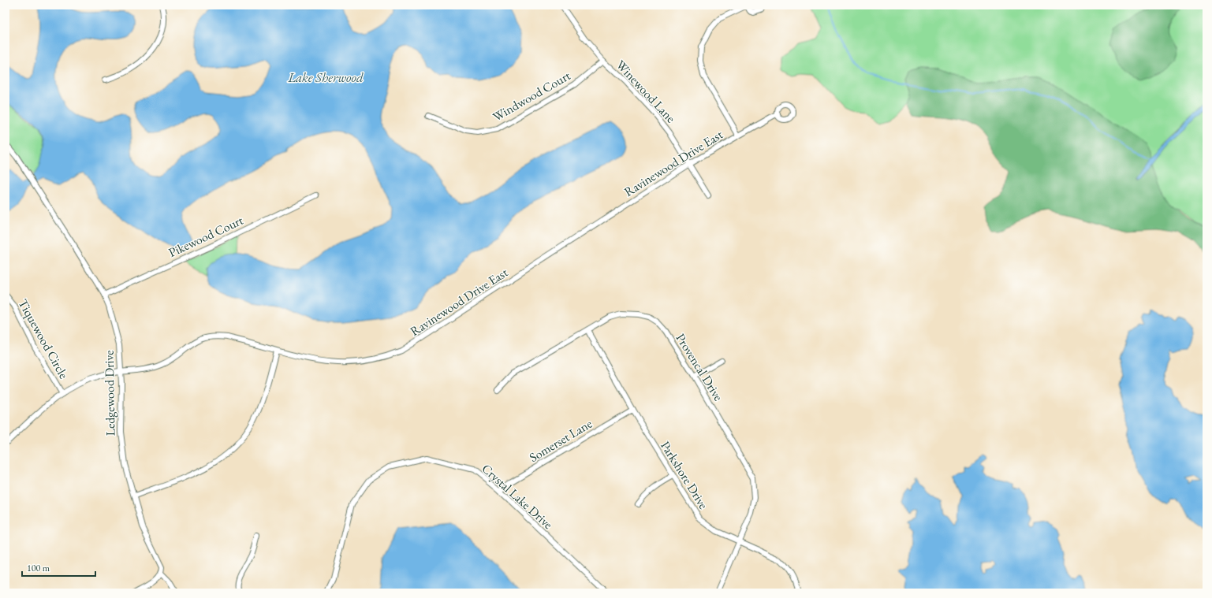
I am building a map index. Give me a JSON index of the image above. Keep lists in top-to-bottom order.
{
  "streets": {
    "street": [
      "Winewood Lane",
      "Windwood Court",
      "Ravinewood Drive East",
      "Pikewood Court",
      "Tiquewood Circle",
      "Provencal Drive",
      "Ledgewood Drive",
      "Somerset Lane",
      "Parkshore Drive",
      "Crystal Lake Drive"
    ]
  },
  "crossings": [
    ["Winewood Lane", "Windwood Court"],
    ["Winewood Lane", "Ravinewood Drive East"],
    ["Ravinewood Drive East", "Tiquewood Circle"],
    ["Ravinewood Drive East", "Ledgewood Drive"],
    ["Pikewood Court", "Ledgewood Drive"],
    ["Provencal Drive", "Parkshore Drive"],
    ["Somerset Lane", "Parkshore Drive"],
    ["Somerset Lane", "Crystal Lake Drive"]
  ],
  "water": ["Lake Sherwood"],
  "scale_bar": "100 m"
}
